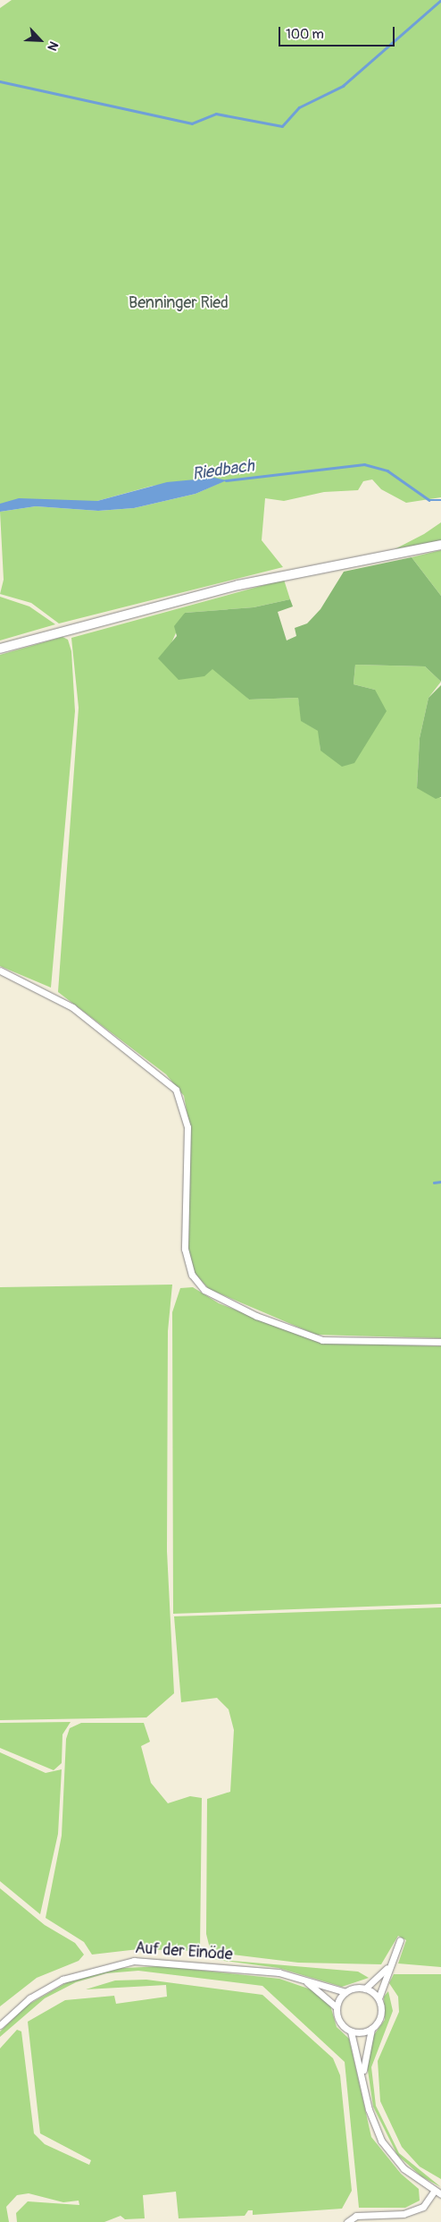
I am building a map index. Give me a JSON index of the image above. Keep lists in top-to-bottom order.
{
  "streets": {
    "street": ["Auf der Einöde"]
  },
  "water": ["Riedbach"],
  "parks": ["Benninger Ried"],
  "scale_bar": "100 m",
  "north": "bottom right"
}
